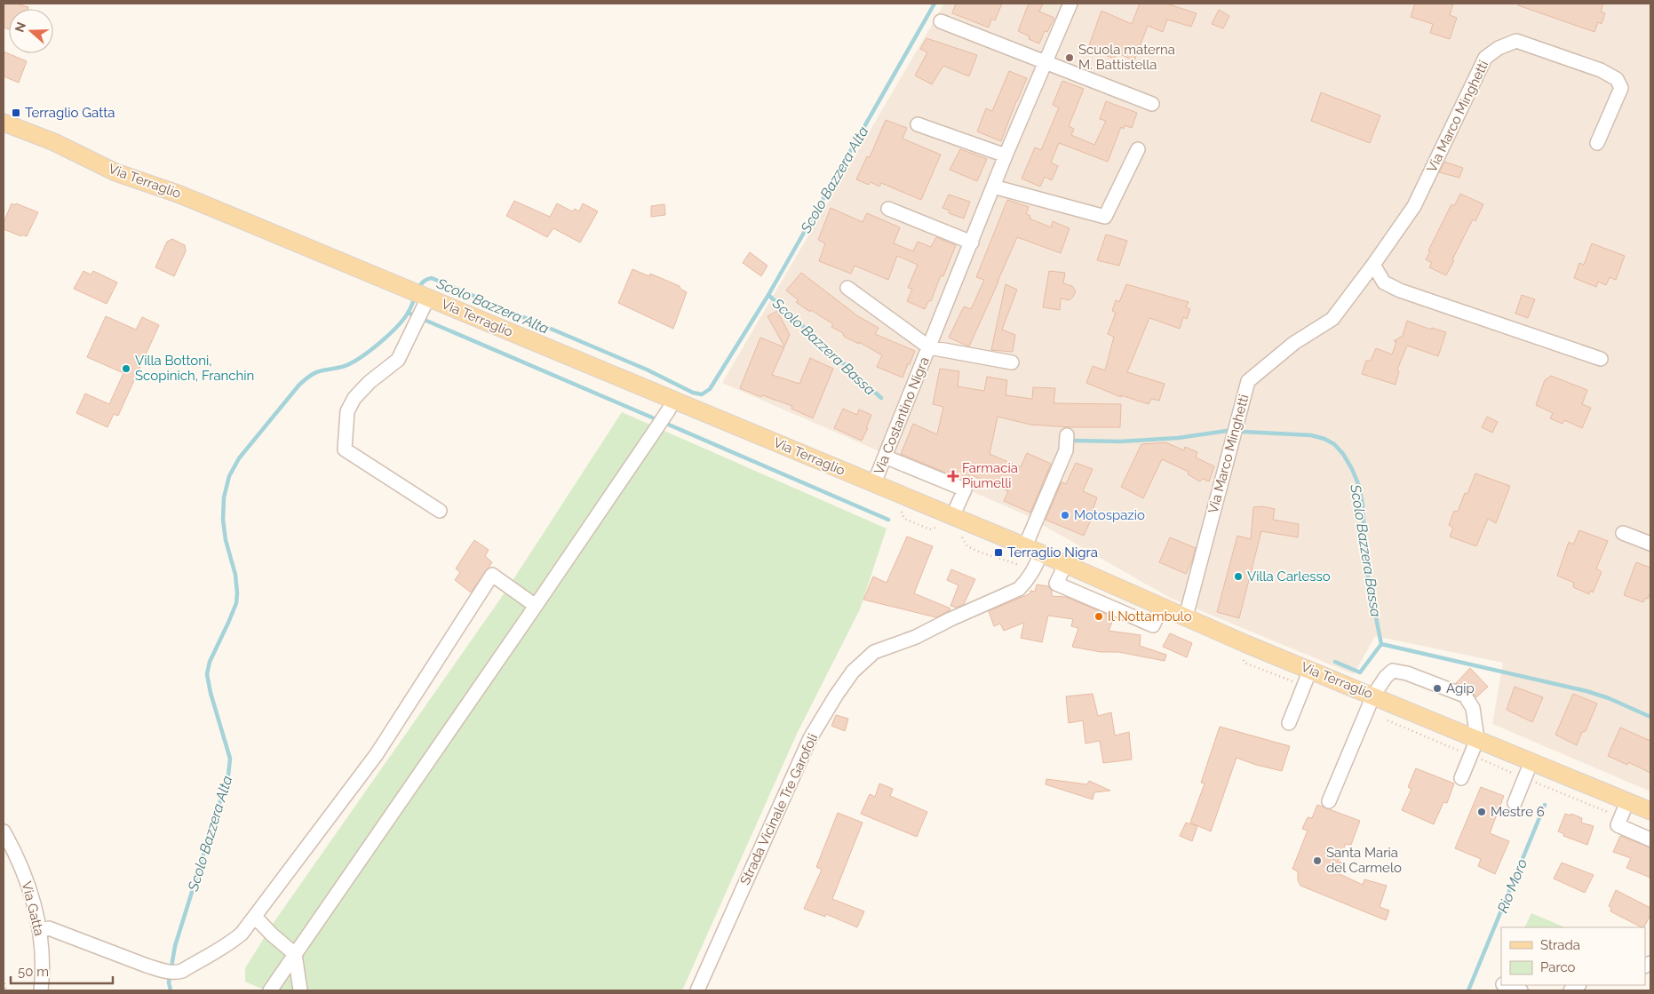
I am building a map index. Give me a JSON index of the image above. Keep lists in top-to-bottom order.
{
  "streets": {
    "main road": ["Via Terraglio"],
    "street": [
      "Via Marco Minghetti",
      "Via Costantino Nigra",
      "Strada Vicinale Tre Garofoli",
      "Via Gatta"
    ]
  },
  "crossings": [
    ["Via Marco Minghetti", "Via Terraglio"],
    ["Via Terraglio", "Via Costantino Nigra"],
    ["Via Terraglio", "Strada Vicinale Tre Garofoli"]
  ],
  "water": ["Scolo Bazzera Alta", "Scolo Bazzera Bassa", "Rio Moro"],
  "places": {
    "other": [
      "Scuola materna M. Battistella",
      "Villa Bottoni, Scopinich, Franchin",
      "Motospazio",
      "Villa Carlesso",
      "Il Nottambulo",
      "Agip",
      "Mestre 6",
      "Santa Maria del Carmelo"
    ],
    "transit": ["Terraglio Gatta", "Terraglio Nigra"],
    "health": ["Farmacia Piumelli"]
  },
  "legend": ["Strada", "Parco"],
  "scale_bar": "50 m",
  "north": "left"
}
